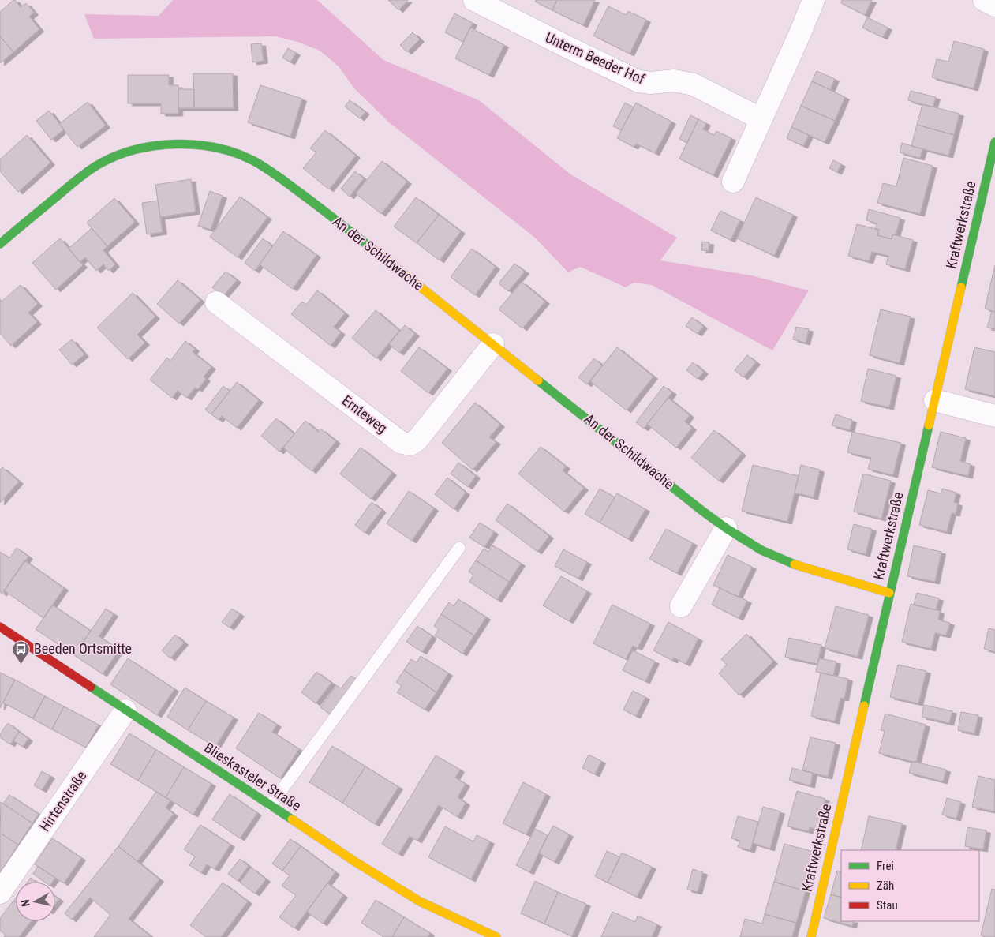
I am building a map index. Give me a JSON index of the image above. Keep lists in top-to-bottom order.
{
  "streets": {
    "street": [
      "Unterm Beeder Hof",
      "Kraftwerkstraße",
      "An der Schildwache",
      "Ernteweg",
      "Blieskasteler Straße",
      "Hirtenstraße"
    ]
  },
  "crossings": [
    ["Kraftwerkstraße", "An der Schildwache"],
    ["An der Schildwache", "Ernteweg"],
    ["Blieskasteler Straße", "Hirtenstraße"]
  ],
  "places": {
    "bus stop": ["Beeden Ortsmitte"]
  },
  "legend": ["Frei", "Zäh", "Stau"],
  "north": "left"
}
